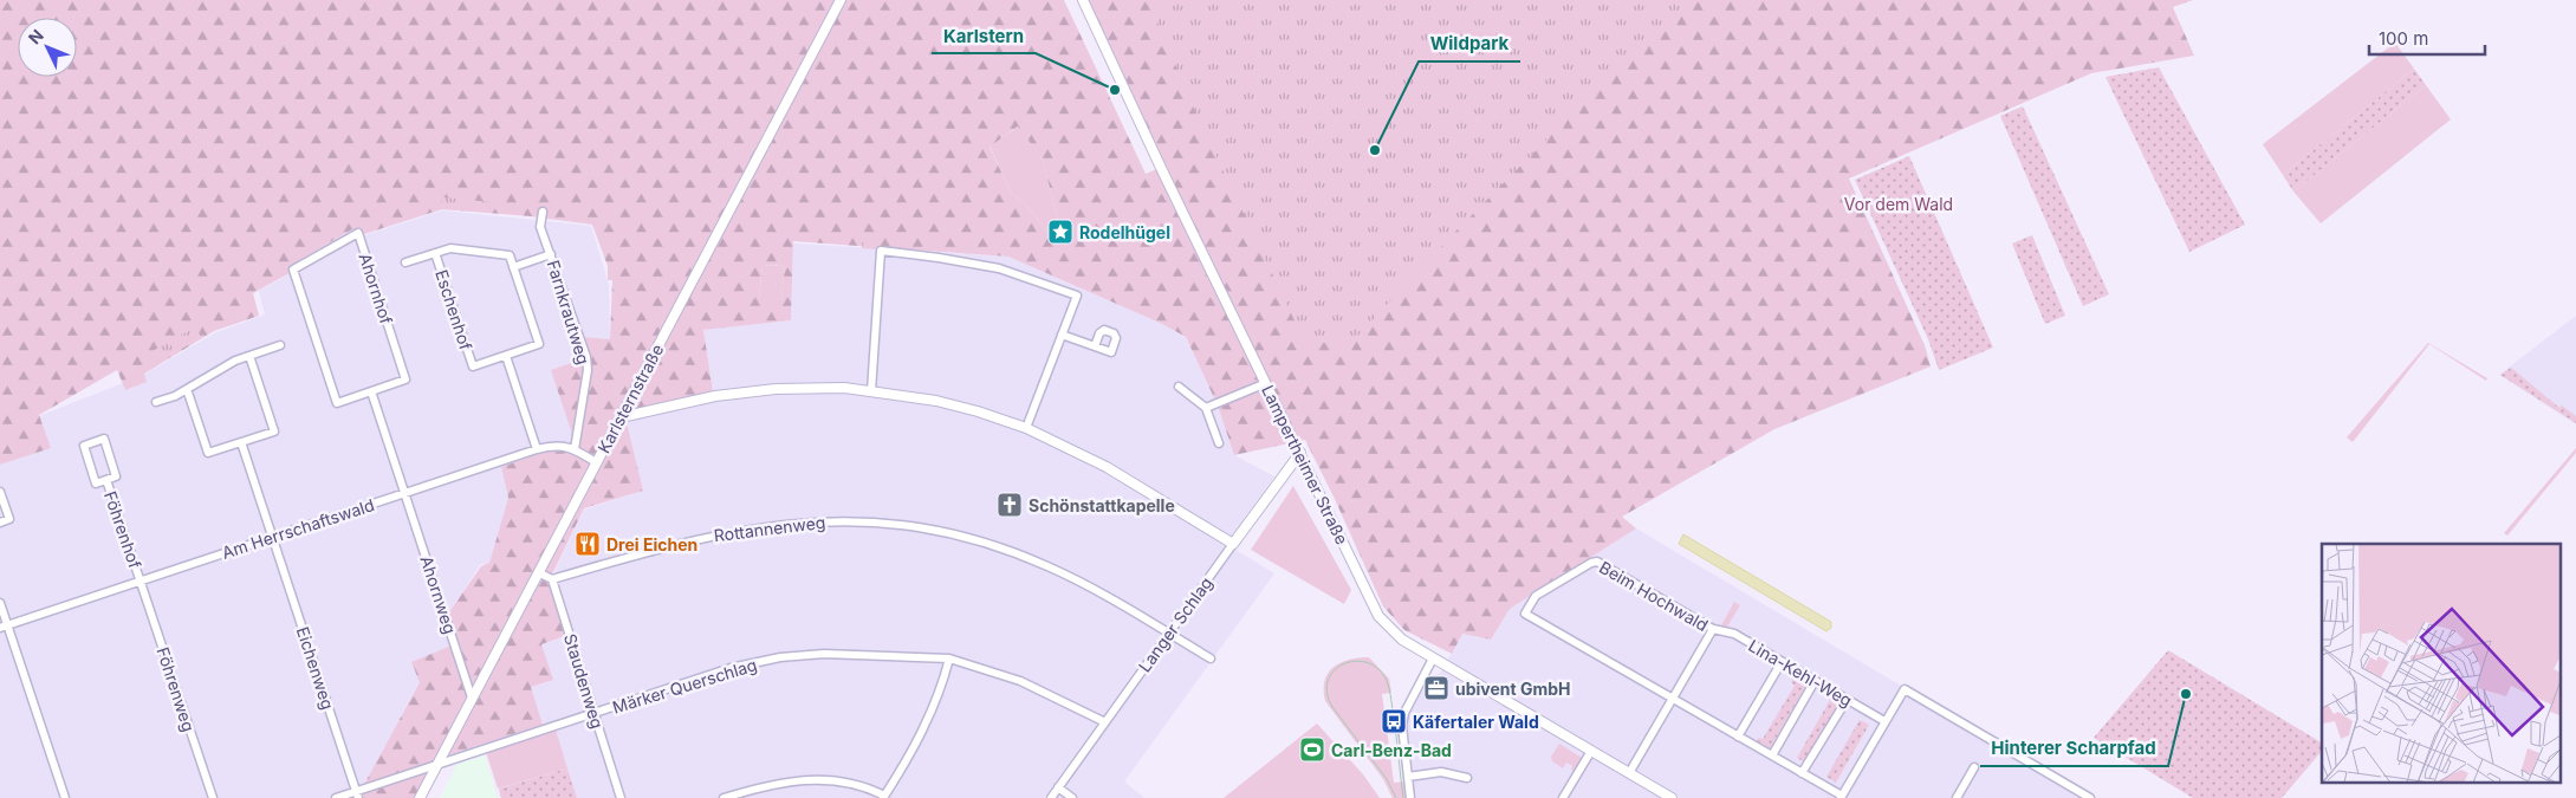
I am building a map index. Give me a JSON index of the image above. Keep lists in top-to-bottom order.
{
  "streets": {
    "street": [
      "Ahornhof",
      "Eschenhof",
      "Farnkrautweg",
      "Karlsternstraße",
      "Lampertheimer Straße",
      "Am Herrschaftswald",
      "Rottannenweg",
      "Föhrenhof",
      "Ahornweg",
      "Beim Hochwald",
      "Langer Schlag",
      "Eichenweg",
      "Lina-Kehl-Weg",
      "Staudenweg",
      "Märker Querschlag",
      "Föhrenweg"
    ]
  },
  "crossings": [
    ["Farnkrautweg", "Am Herrschaftswald"],
    ["Karlsternstraße", "Am Herrschaftswald"],
    ["Karlsternstraße", "Ahornweg"],
    ["Karlsternstraße", "Märker Querschlag"],
    ["Lampertheimer Straße", "Beim Hochwald"],
    ["Lampertheimer Straße", "Langer Schlag"],
    ["Am Herrschaftswald", "Föhrenhof"],
    ["Am Herrschaftswald", "Ahornweg"],
    ["Am Herrschaftswald", "Eichenweg"],
    ["Am Herrschaftswald", "Föhrenweg"],
    ["Rottannenweg", "Langer Schlag"],
    ["Rottannenweg", "Staudenweg"],
    ["Föhrenhof", "Föhrenweg"],
    ["Beim Hochwald", "Lina-Kehl-Weg"],
    ["Langer Schlag", "Märker Querschlag"],
    ["Eichenweg", "Märker Querschlag"],
    ["Staudenweg", "Märker Querschlag"]
  ],
  "parks": ["Vor dem Wald"],
  "places": {
    "other": ["Karlstern", "Wildpark", "Hinterer Scharpfad"],
    "place": ["Rodelhügel"],
    "church": ["Schönstattkapelle"],
    "restaurant": ["Drei Eichen"],
    "office": ["ubivent GmbH"],
    "bus stop": ["Käfertaler Wald"],
    "sports": ["Carl-Benz-Bad"]
  },
  "scale_bar": "100 m",
  "north": "top left"
}
